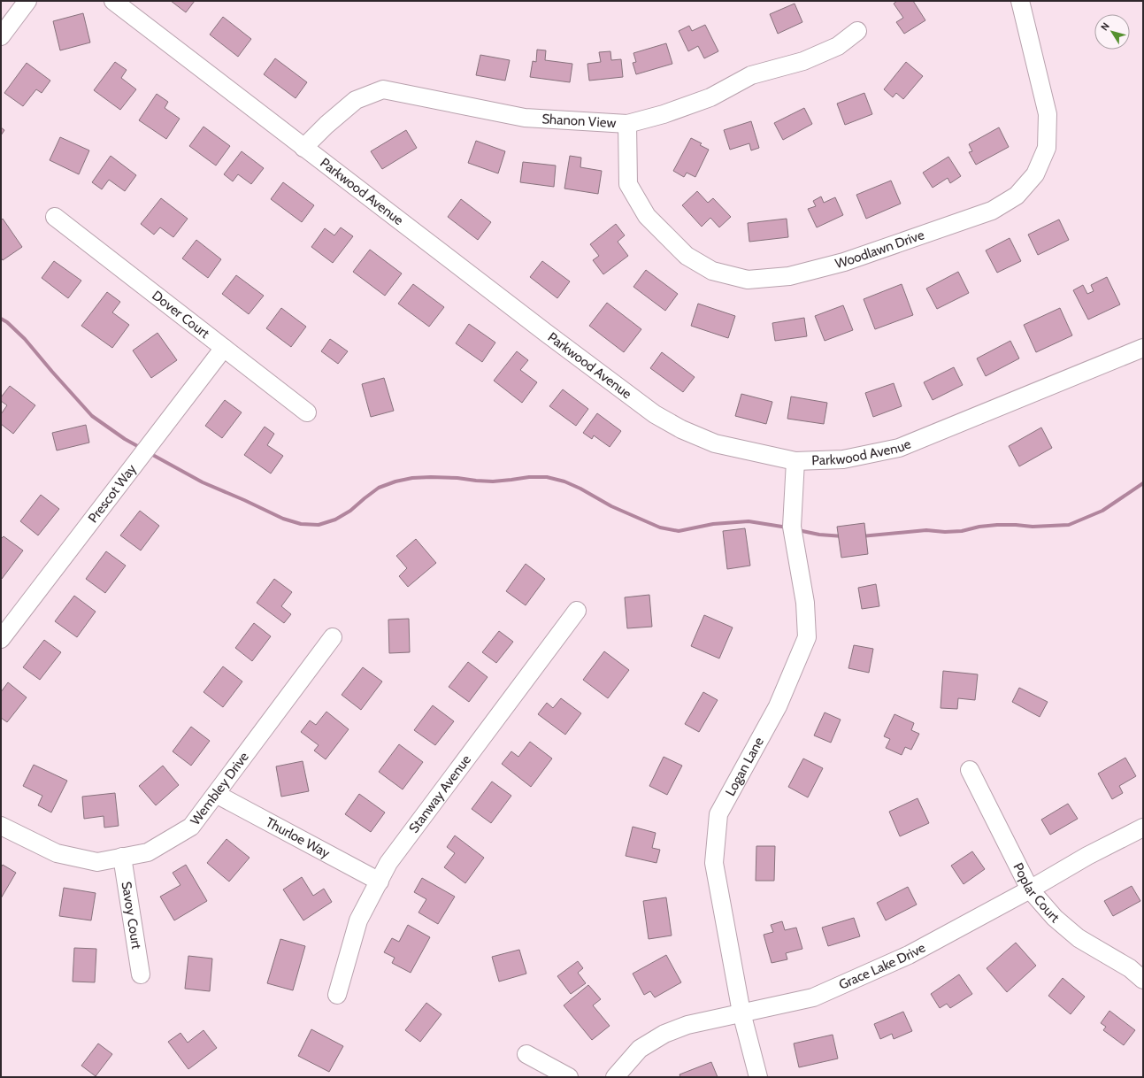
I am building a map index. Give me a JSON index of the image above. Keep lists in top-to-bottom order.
{
  "streets": {
    "street": [
      "Shanon View",
      "Parkwood Avenue",
      "Woodlawn Drive",
      "Dover Court",
      "Prescot Way",
      "Logan Lane",
      "Wembley Drive",
      "Stanway Avenue",
      "Thurloe Way",
      "Poplar Court",
      "Savoy Court",
      "Grace Lake Drive"
    ]
  },
  "crossings": [
    ["Shanon View", "Parkwood Avenue"],
    ["Shanon View", "Woodlawn Drive"],
    ["Parkwood Avenue", "Logan Lane"],
    ["Dover Court", "Prescot Way"],
    ["Logan Lane", "Grace Lake Drive"],
    ["Wembley Drive", "Thurloe Way"],
    ["Wembley Drive", "Savoy Court"],
    ["Stanway Avenue", "Thurloe Way"],
    ["Poplar Court", "Grace Lake Drive"]
  ],
  "north": "top left"
}
